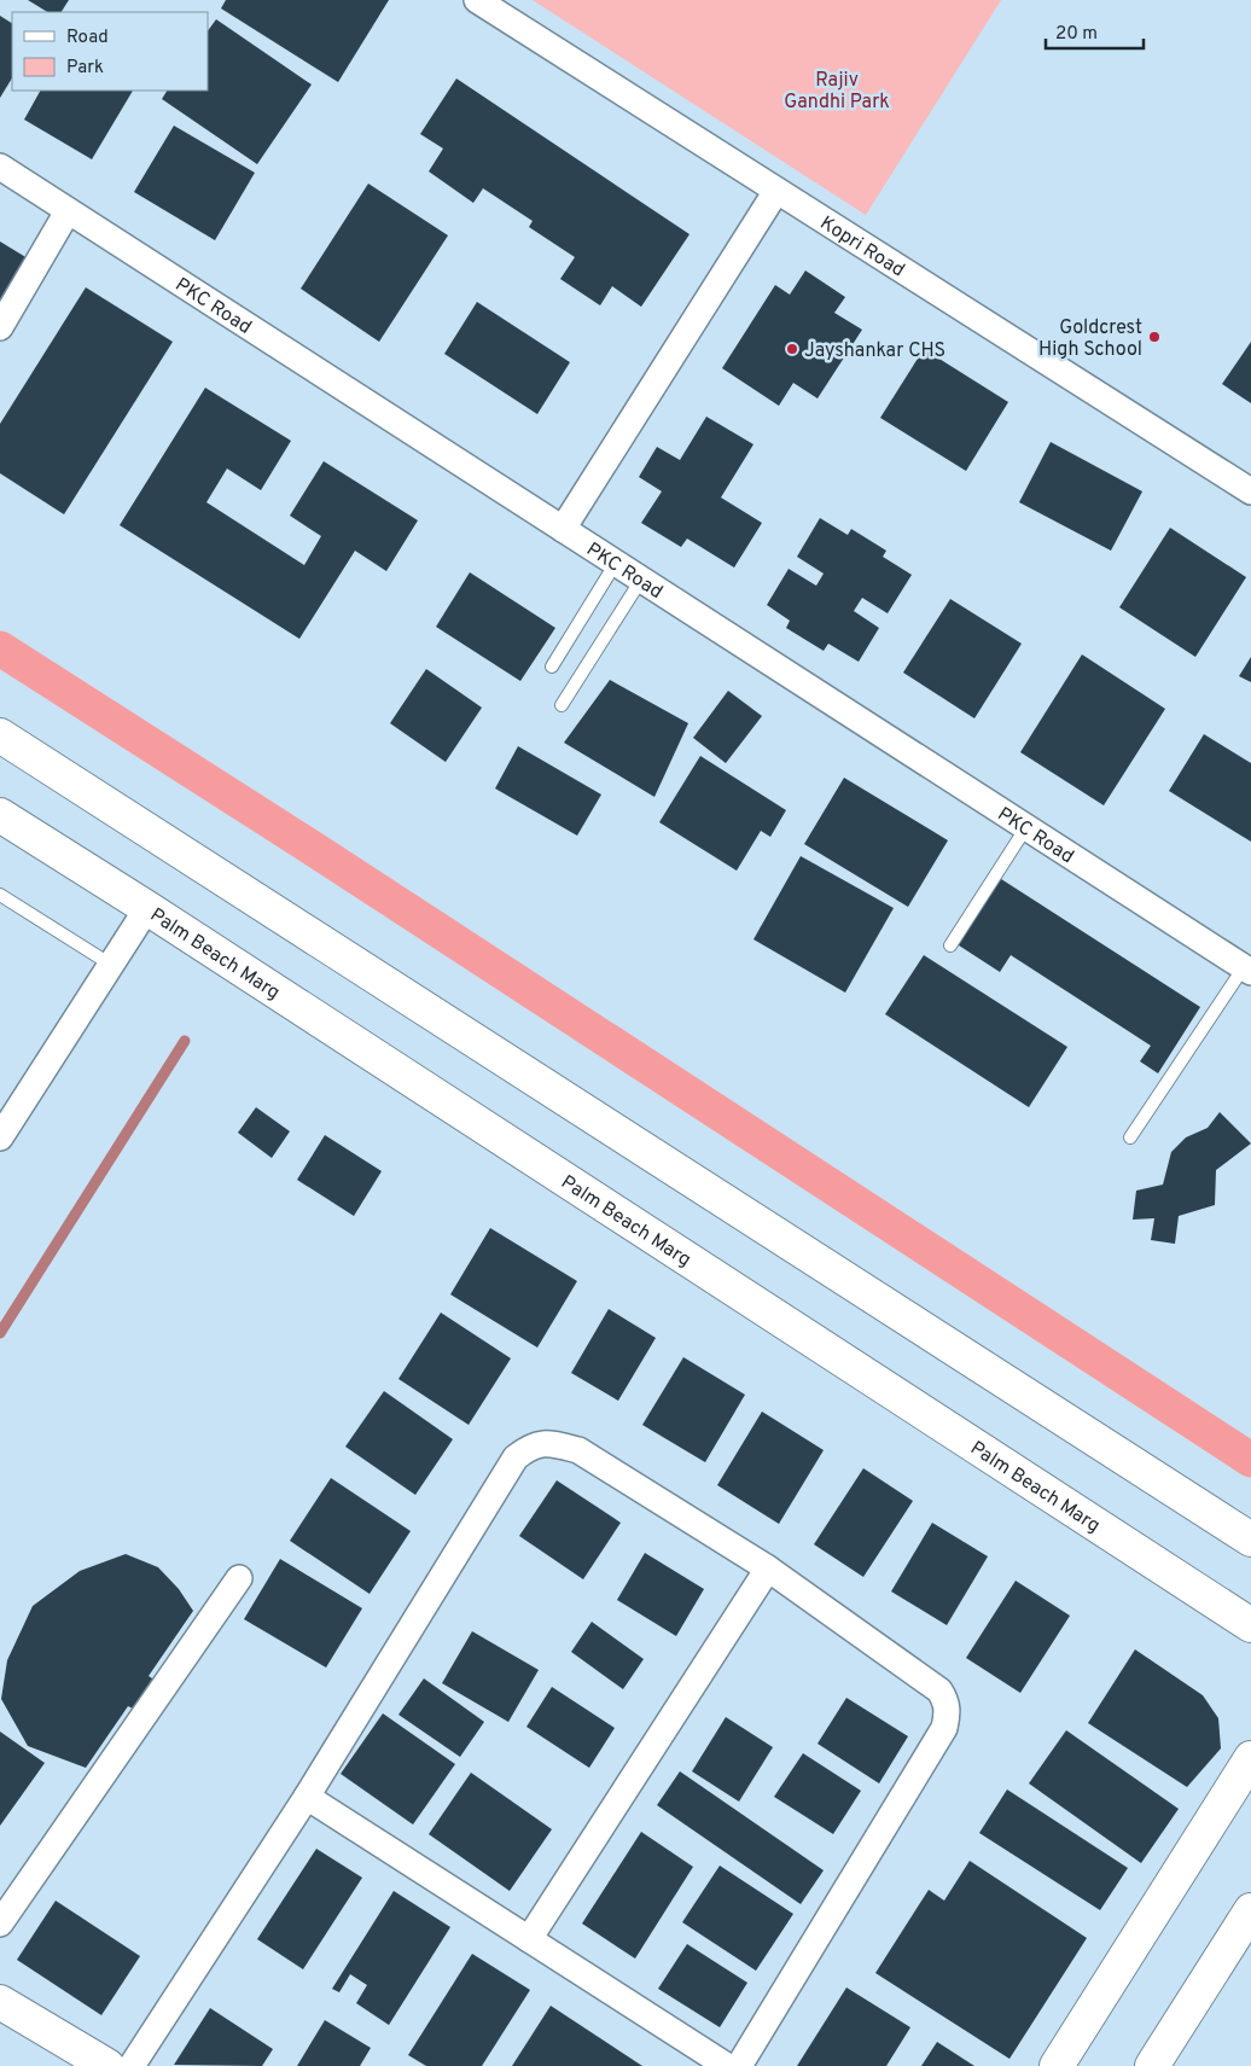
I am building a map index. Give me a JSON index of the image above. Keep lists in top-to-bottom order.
{
  "streets": {
    "main road": ["Palm Beach Marg"],
    "street": ["Kopri Road", "PKC Road"]
  },
  "parks": ["Rajiv Gandhi Park"],
  "places": ["Goldcrest High School", "Jayshankar CHS"],
  "legend": ["Road", "Park"],
  "scale_bar": "20 m"
}
